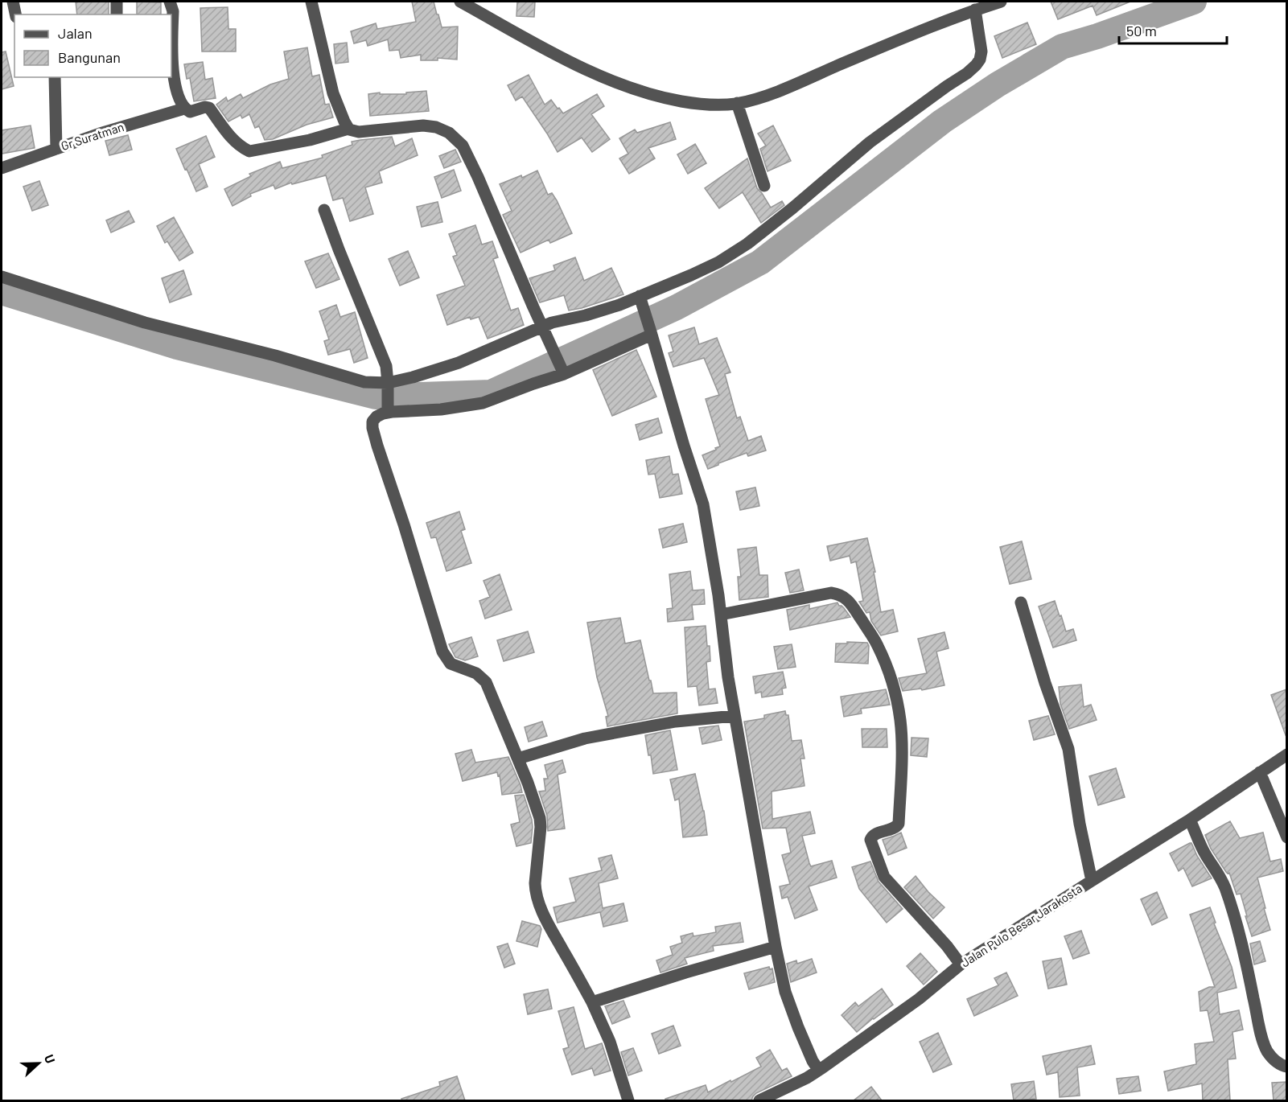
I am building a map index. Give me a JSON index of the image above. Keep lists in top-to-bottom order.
{
  "streets": {
    "street": ["Gr Suratman", "Jalan Pulo Besar Jarakosta"]
  },
  "legend": ["Jalan", "Bangunan"],
  "scale_bar": "50 m",
  "north": "right"
}
